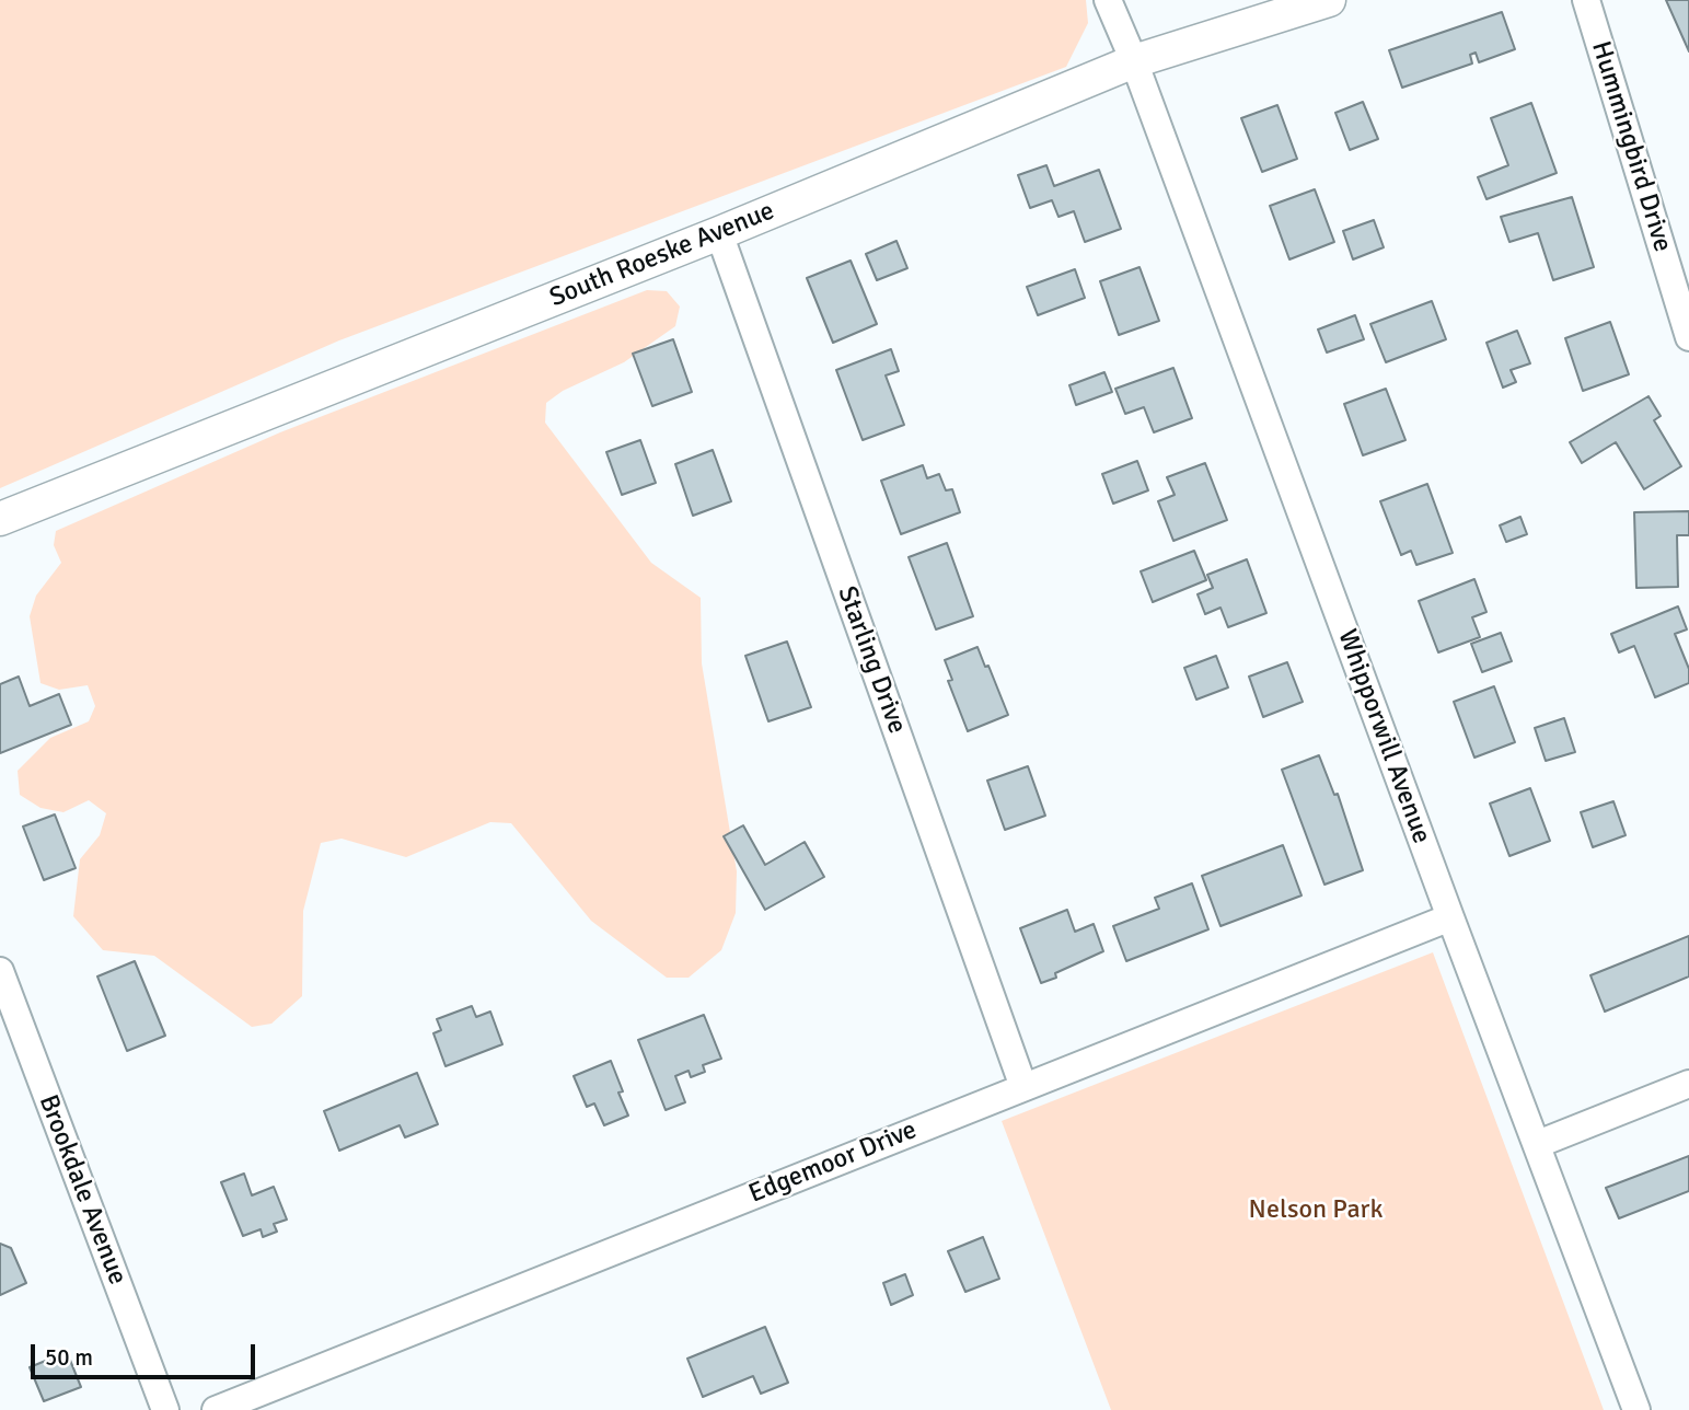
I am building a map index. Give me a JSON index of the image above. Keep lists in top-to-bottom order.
{
  "streets": {
    "street": [
      "Hummingbird Drive",
      "South Roeske Avenue",
      "Starling Drive",
      "Whipporwill Avenue",
      "Edgemoor Drive",
      "Brookdale Avenue"
    ]
  },
  "crossings": [
    ["South Roeske Avenue", "Starling Drive"],
    ["South Roeske Avenue", "Whipporwill Avenue"],
    ["Starling Drive", "Edgemoor Drive"],
    ["Whipporwill Avenue", "Edgemoor Drive"]
  ],
  "parks": ["Nelson Park"],
  "scale_bar": "50 m"
}
